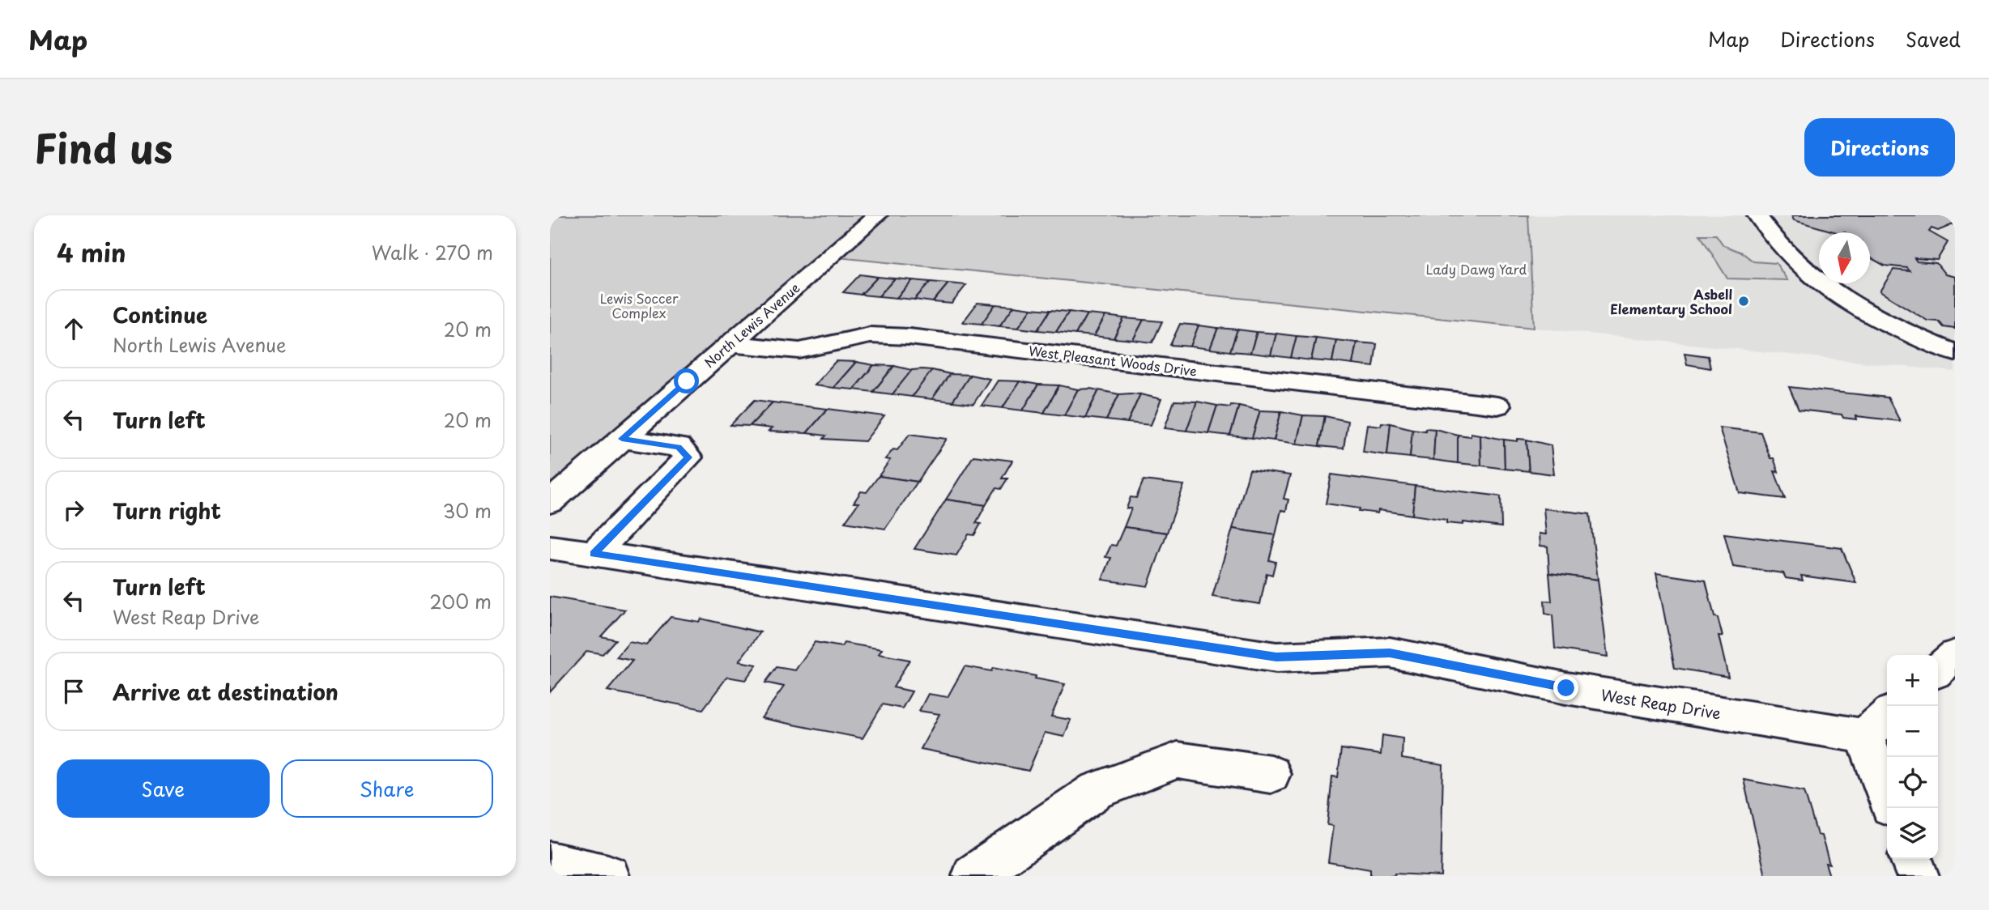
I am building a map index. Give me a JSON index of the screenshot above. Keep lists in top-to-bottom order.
{
  "streets": {
    "street": ["North Lewis Avenue", "West Pleasant Woods Drive", "West Reap Drive"]
  },
  "crossings": [
    ["North Lewis Avenue", "West Pleasant Woods Drive"]
  ],
  "parks": ["Lady Dawg Yard", "Lewis Soccer Complex"],
  "places": ["Asbell Elementary School"],
  "north": "bottom",
  "page": {
    "header": "Map",
    "nav": ["Map", "Directions", "Saved"],
    "title": "Find us",
    "buttons": [
      "Directions",
      ["Save", "Share"]
    ],
    "heading": ["4 min", "Walk · 270 m"],
    "list": [
      ["Continue", "North Lewis Avenue", "20 m"],
      ["Turn left", "20 m"],
      ["Turn right", "30 m"],
      ["Turn left", "West Reap Drive", "200 m"],
      "Arrive at destination"
    ],
    "map_buttons": ["+", "−"]
  }
}
